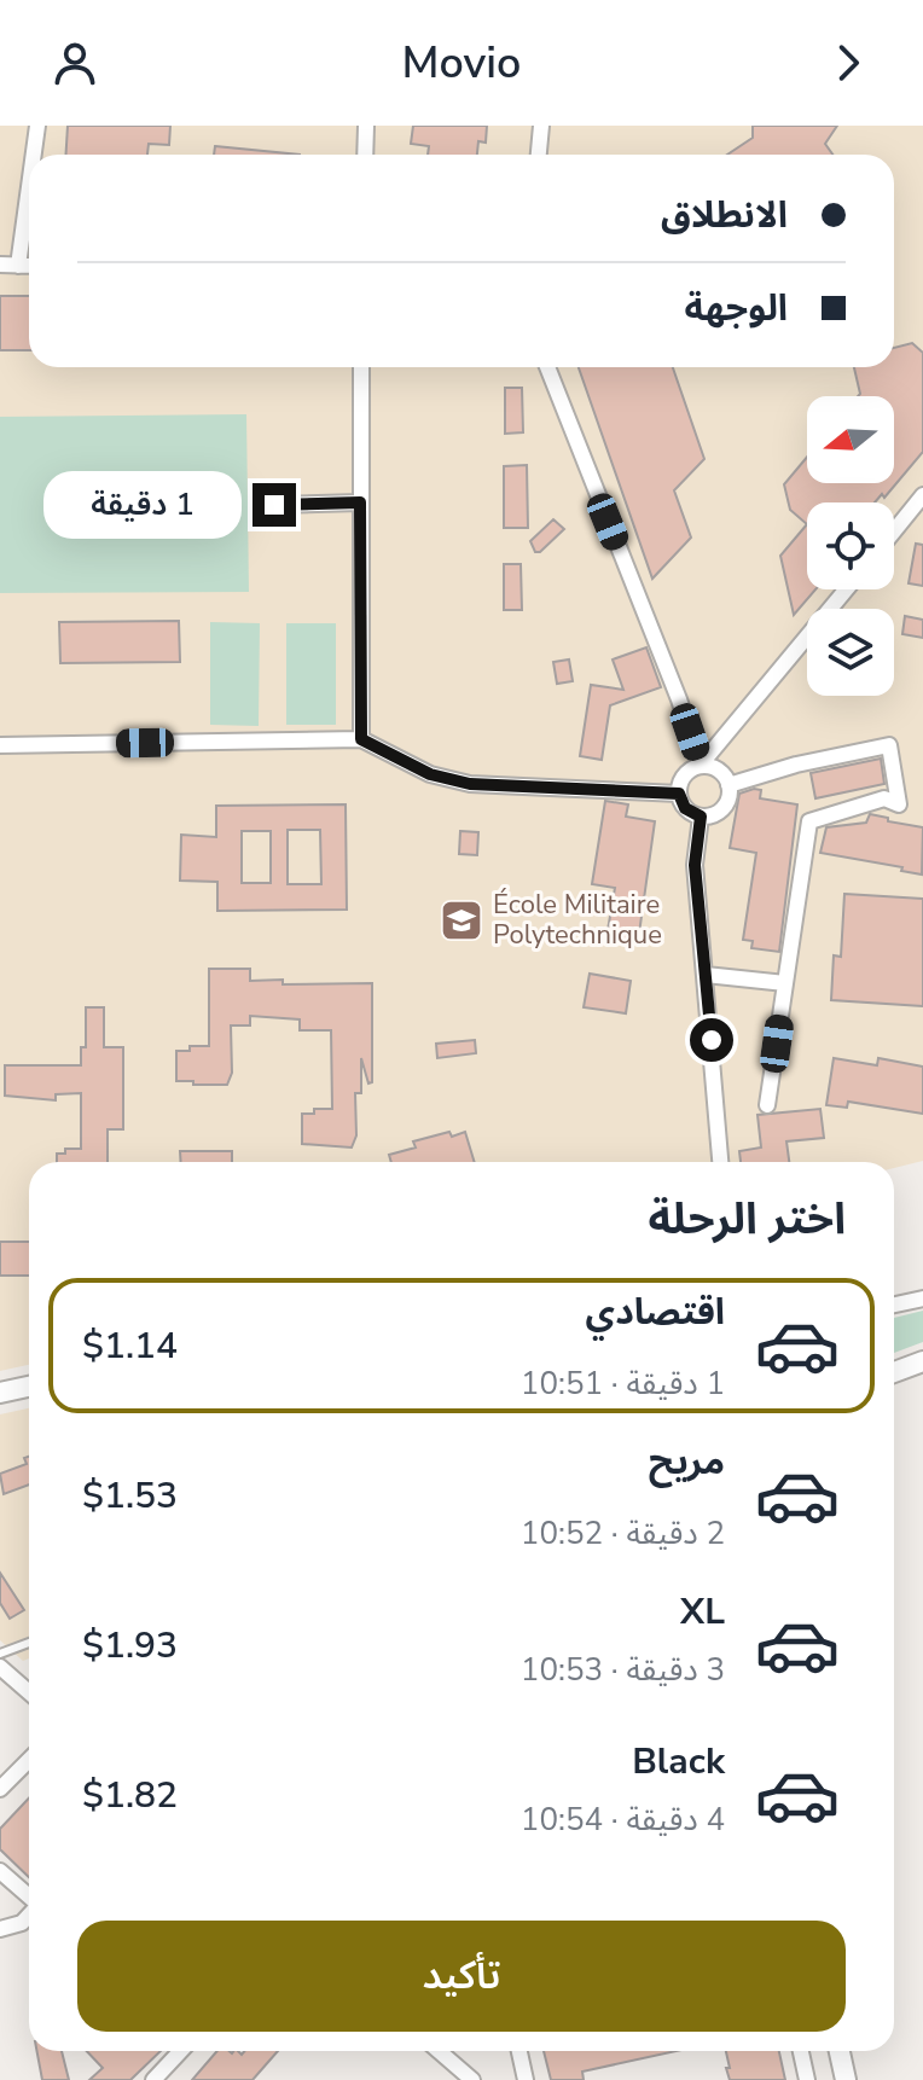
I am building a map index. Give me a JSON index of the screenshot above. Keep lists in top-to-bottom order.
{
  "places": {
    "school or university": ["École Militaire Polytechnique"]
  },
  "north": "left",
  "page": {
    "header": "Movio",
    "banner": ["الانطلاق", "الوجهة"],
    "bubble": "1 دقيقة",
    "heading": "اختر الرحلة",
    "list": [
      {
        "name": "اقتصادي",
        "note": "1 دقيقة · 10:51",
        "value": "$1.14"
      },
      {
        "name": "مريح",
        "note": "2 دقيقة · 10:52",
        "value": "$1.53"
      },
      {
        "name": "XL",
        "note": "3 دقيقة · 10:53",
        "value": "$1.93"
      },
      {
        "name": "Black",
        "note": "4 دقيقة · 10:54",
        "value": "$1.82"
      }
    ],
    "buttons": "تأكيد"
  }
}
